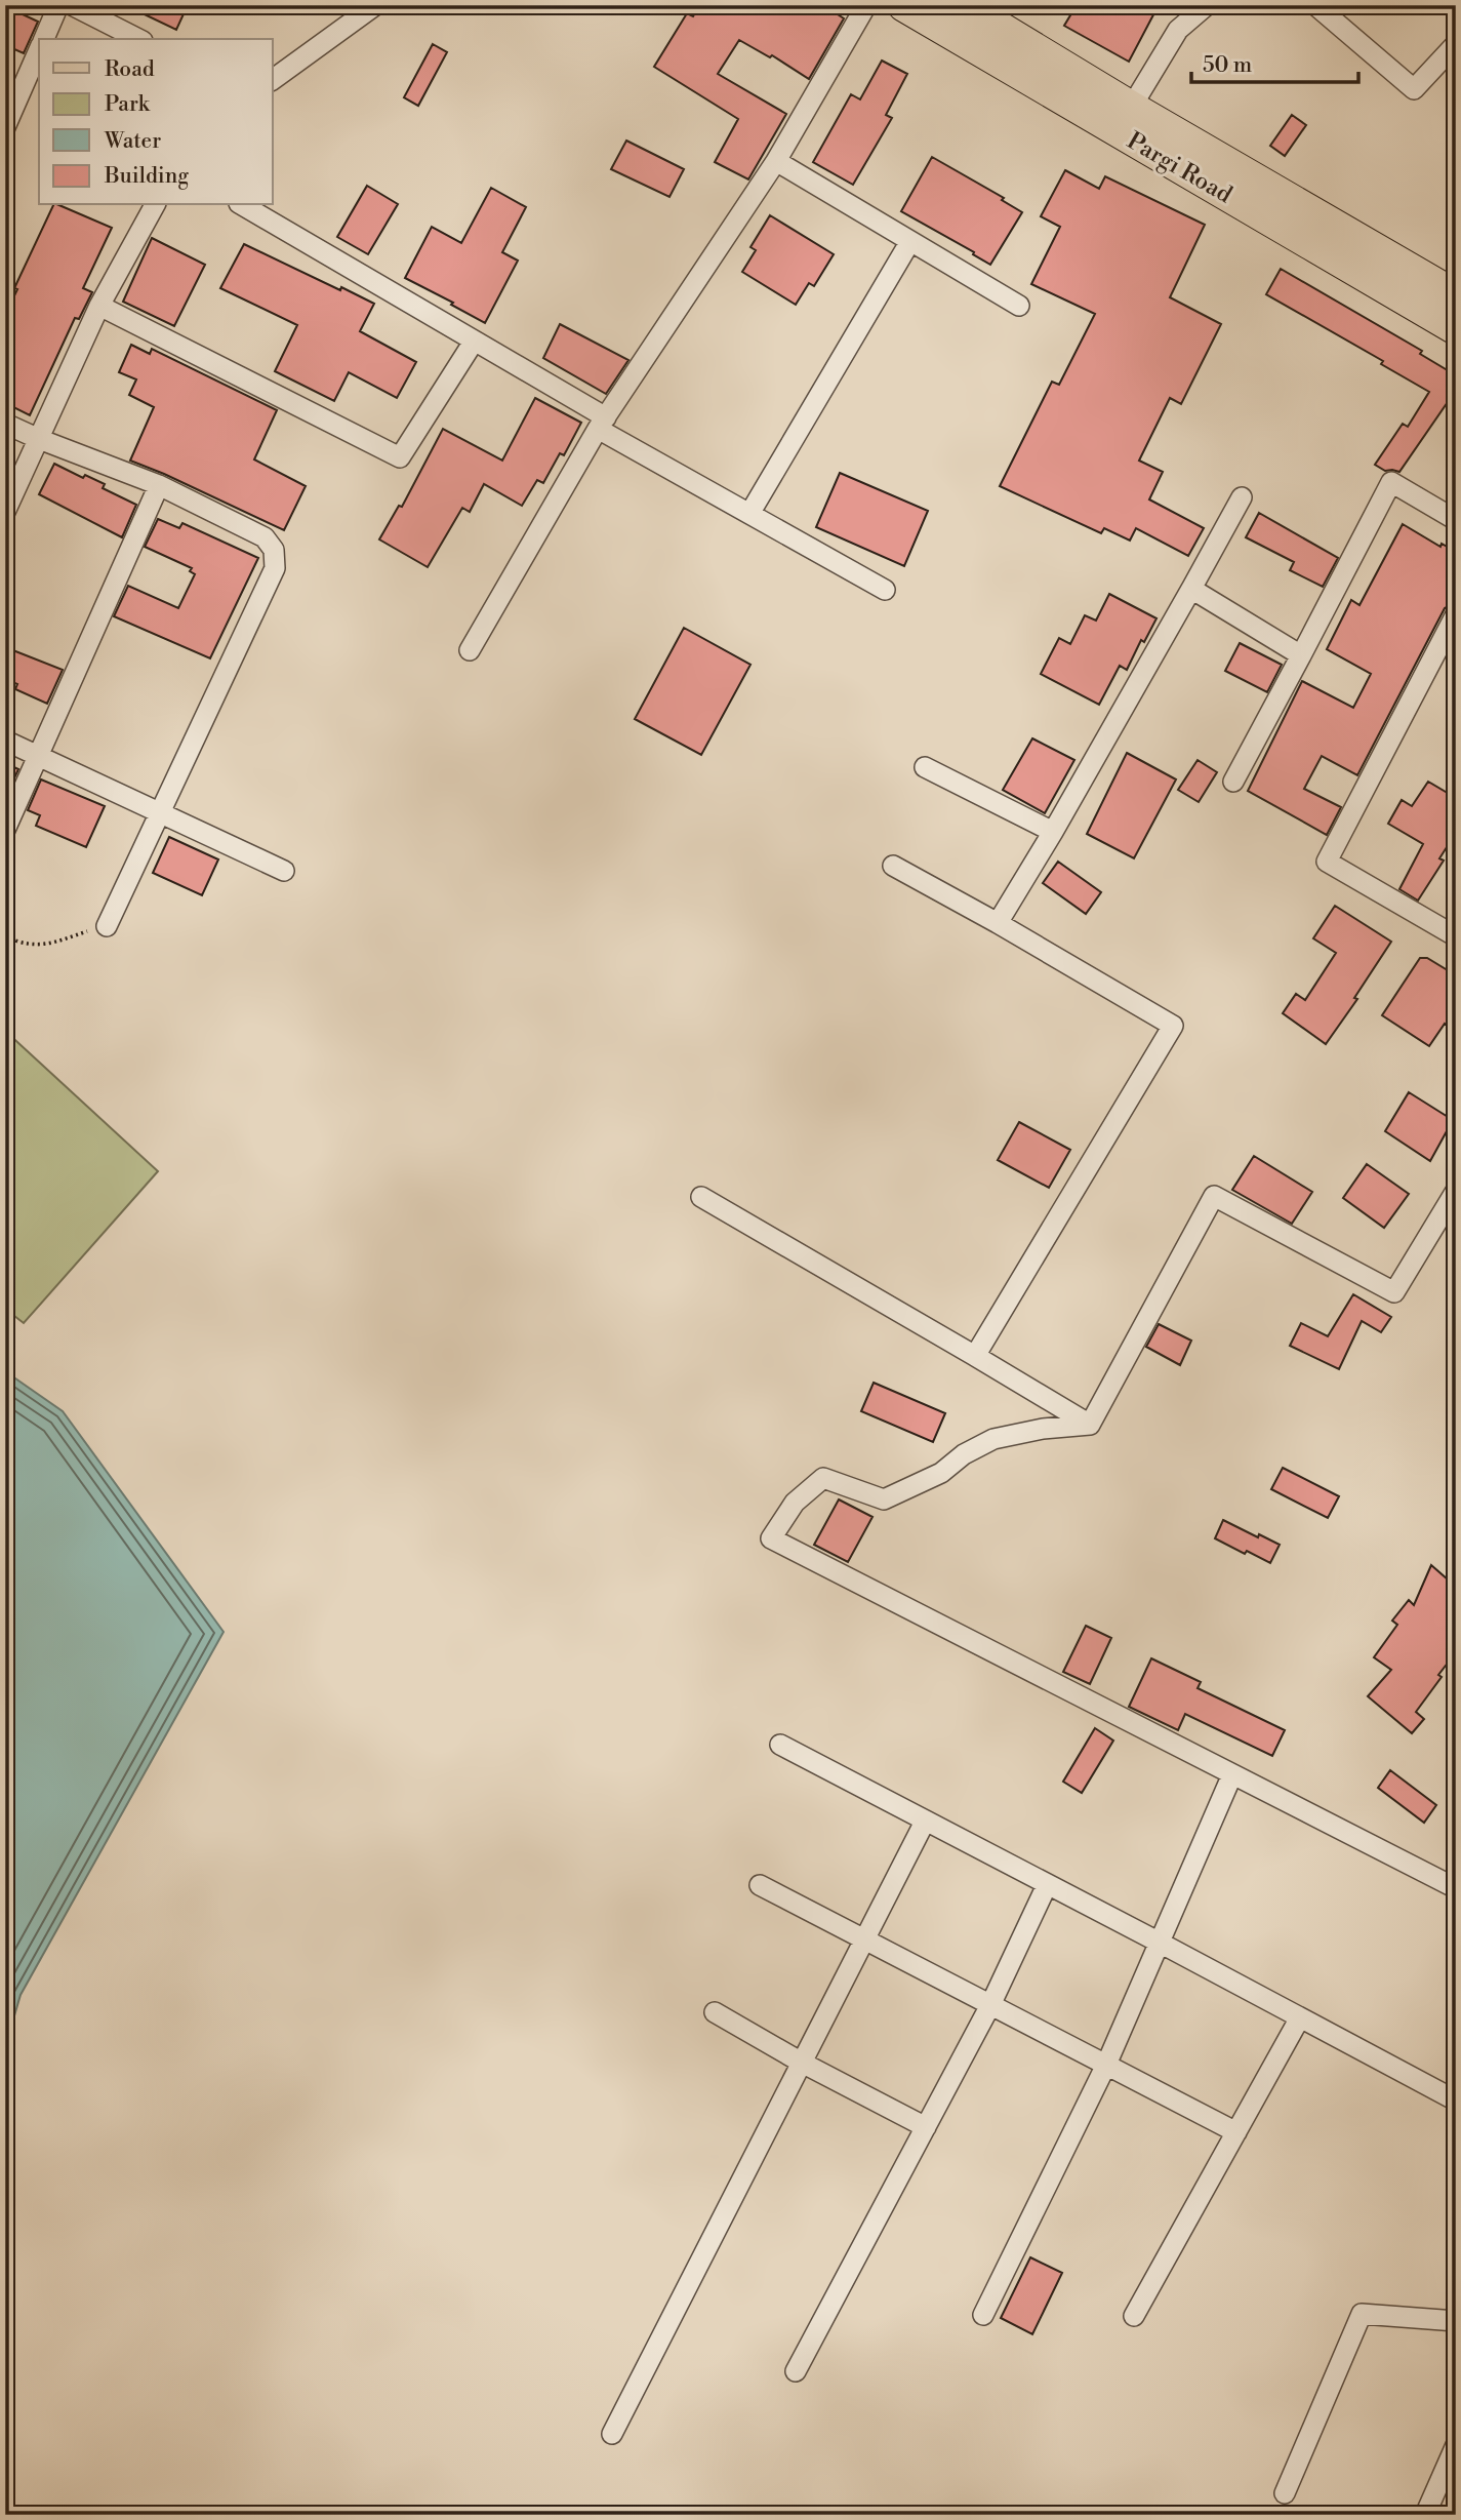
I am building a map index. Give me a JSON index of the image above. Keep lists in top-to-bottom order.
{
  "streets": {
    "main road": ["Pargi Road"]
  },
  "legend": [
    "Road",
    "Park",
    "Water",
    "Building"
  ],
  "scale_bar": "50 m"
}
